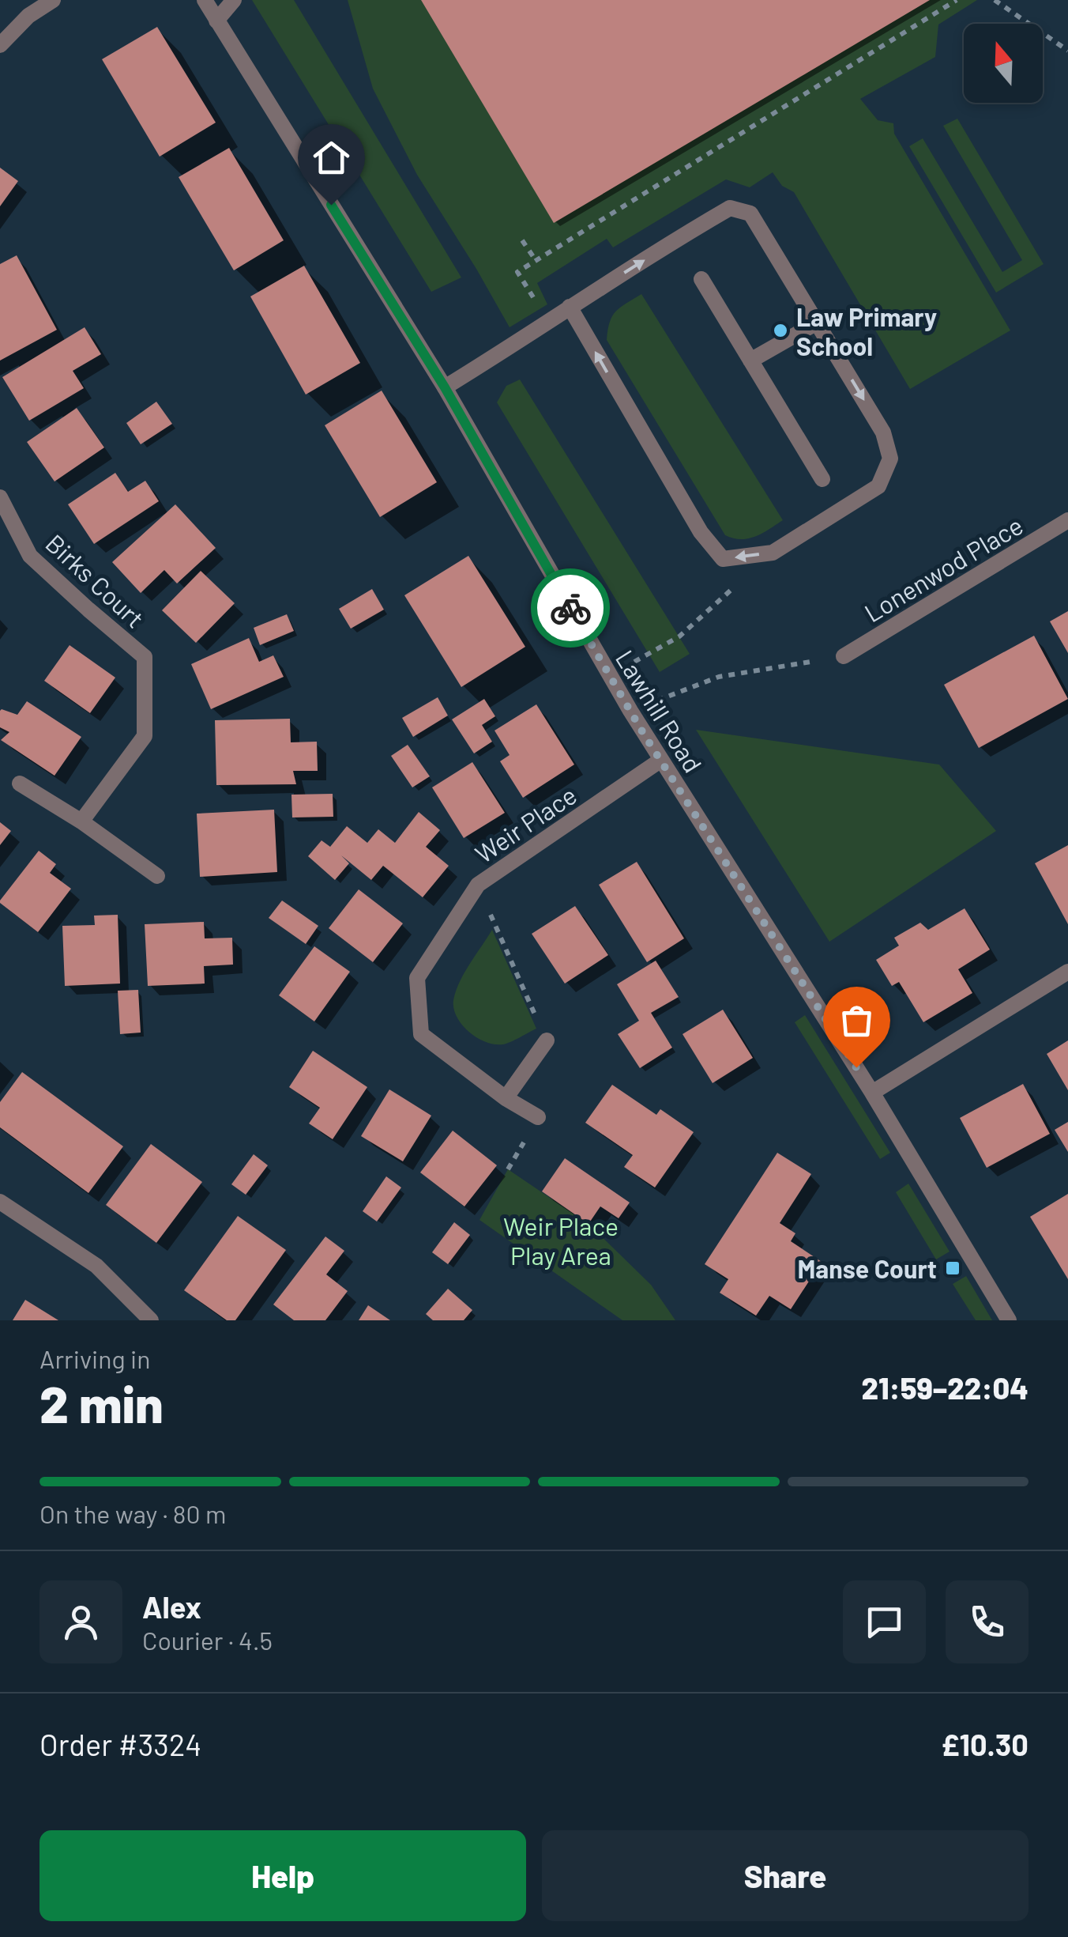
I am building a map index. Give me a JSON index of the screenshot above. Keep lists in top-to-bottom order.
{
  "streets": {
    "street": [
      "Lonenwod Place",
      "Birks Court",
      "Lawhill Road",
      "Weir Place"
    ]
  },
  "crossings": [
    ["Lawhill Road", "Weir Place"]
  ],
  "parks": ["Weir Place Play Area"],
  "places": {
    "other": ["Law Primary School"],
    "transit": ["Manse Court"]
  },
  "north": "top",
  "page": {
    "heading": ["2 min", "Arriving in", "21:59–22:04"],
    "panel": [
      "Alex",
      "Courier · 4.5",
      "Order #3324",
      "£10.30"
    ],
    "bar": "On the way · 80 m",
    "buttons": ["Help", "Share"]
  }
}
